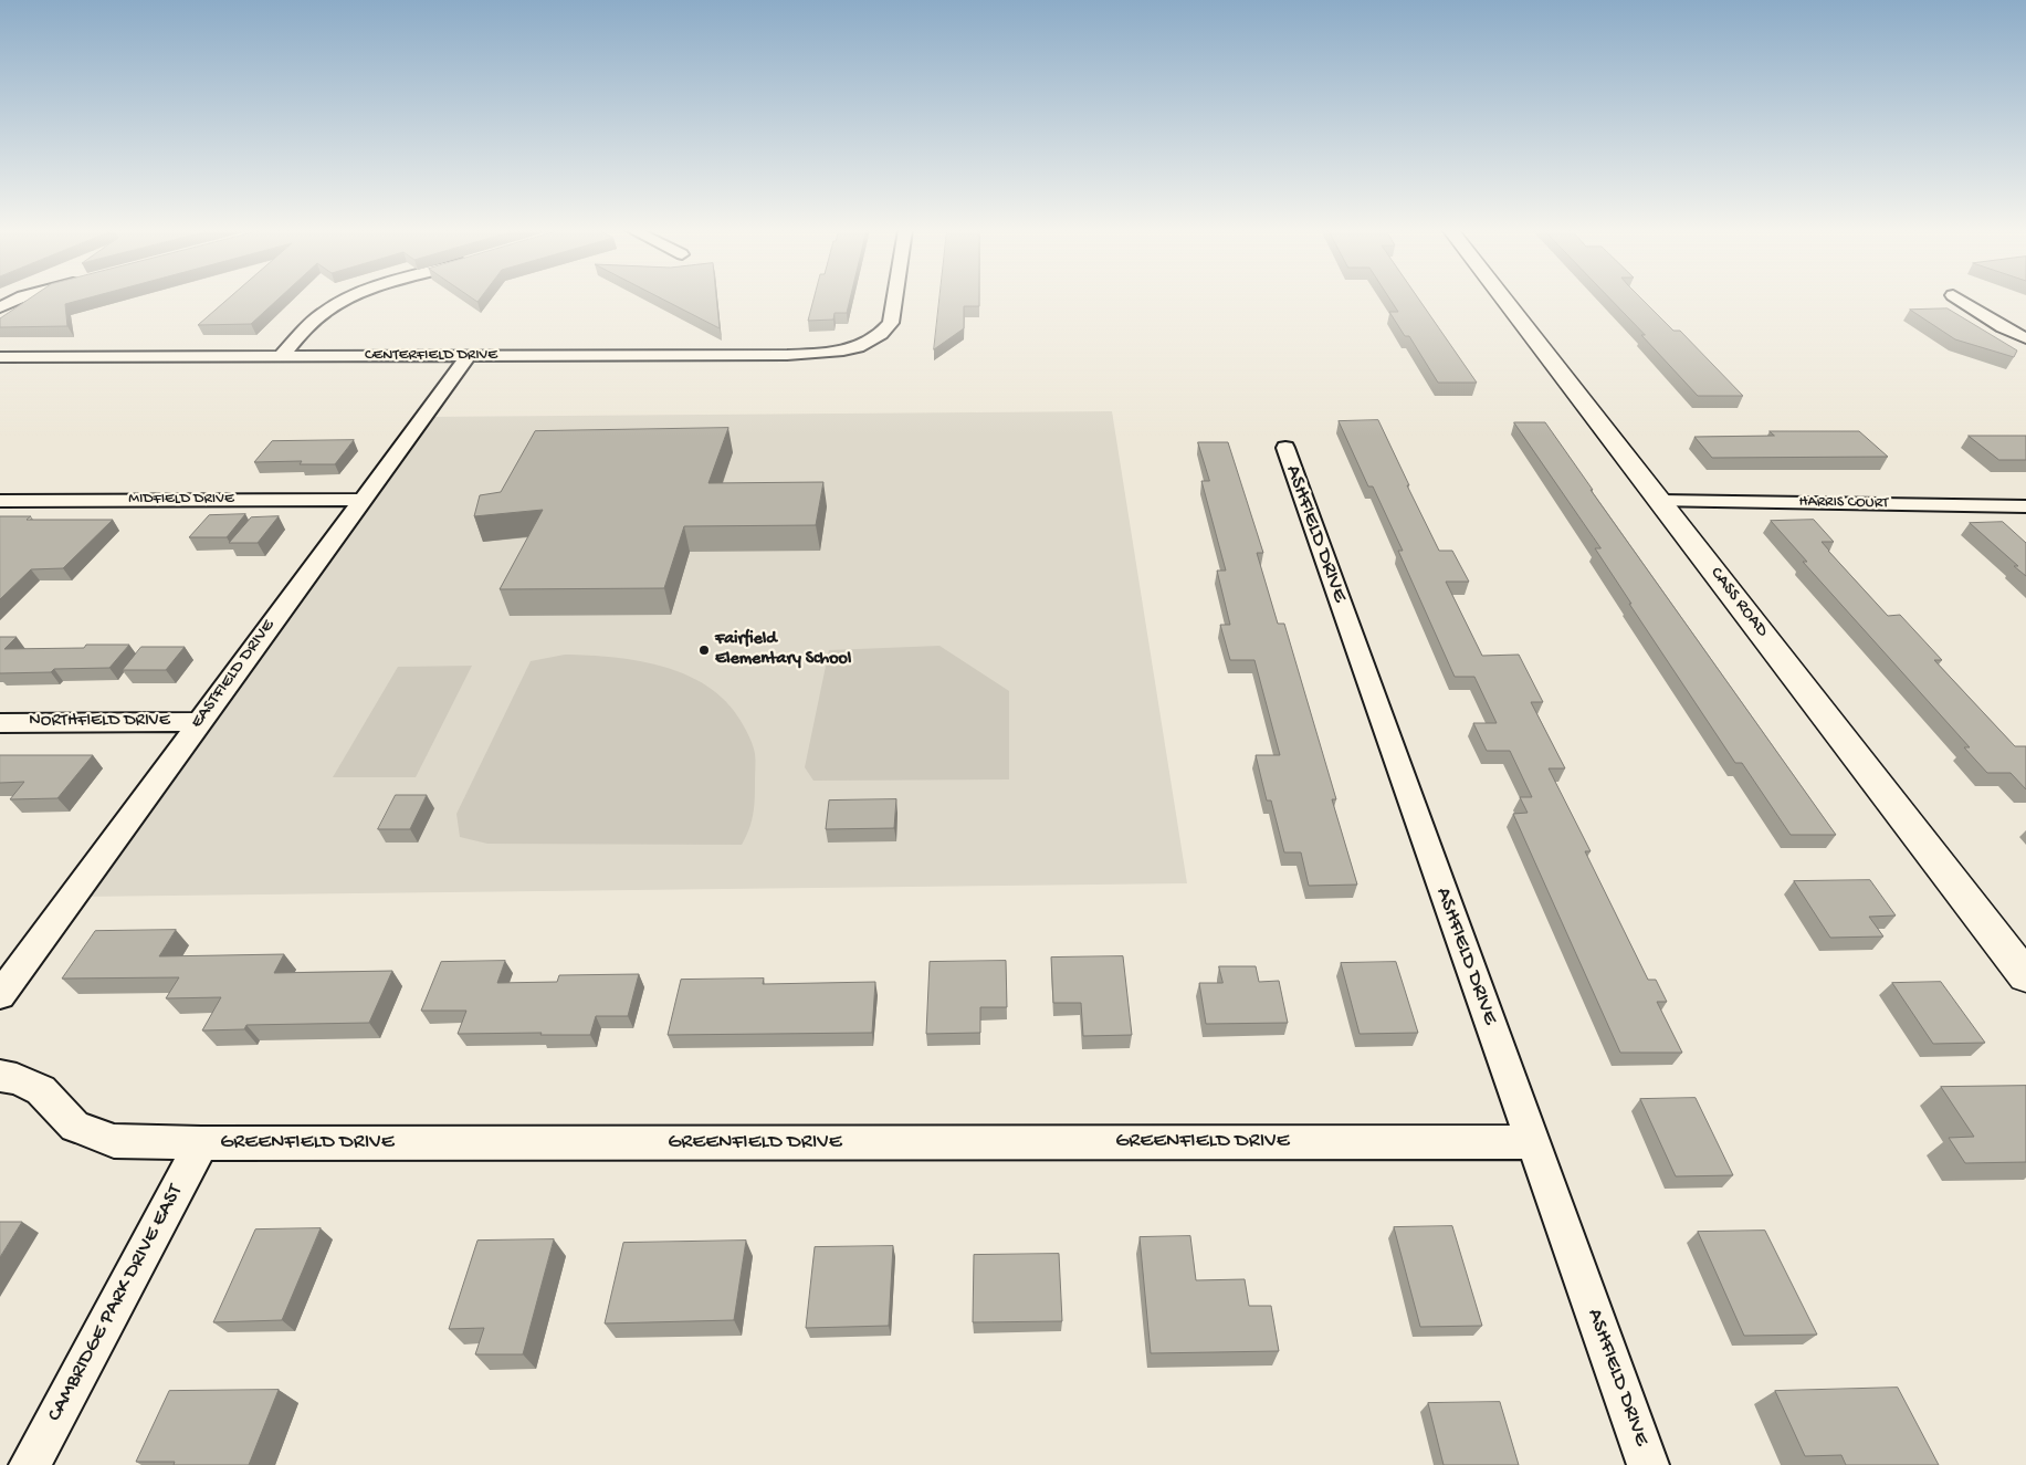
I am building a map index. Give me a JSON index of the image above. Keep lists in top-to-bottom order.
{
  "streets": {
    "street": [
      "CENTERFIELD DRIVE",
      "MIDFIELD DRIVE",
      "HARRIS COURT",
      "ASHFIELD DRIVE",
      "CASS ROAD",
      "EASTFIELD DRIVE",
      "NORTHFIELD DRIVE",
      "GREENFIELD DRIVE",
      "CAMBRIDGE PARK DRIVE EAST"
    ]
  },
  "crossings": [
    ["CENTERFIELD DRIVE", "EASTFIELD DRIVE"],
    ["MIDFIELD DRIVE", "EASTFIELD DRIVE"],
    ["HARRIS COURT", "CASS ROAD"],
    ["ASHFIELD DRIVE", "GREENFIELD DRIVE"],
    ["EASTFIELD DRIVE", "NORTHFIELD DRIVE"],
    ["GREENFIELD DRIVE", "CAMBRIDGE PARK DRIVE EAST"]
  ],
  "places": ["Fairfield Elementary School"]
}
